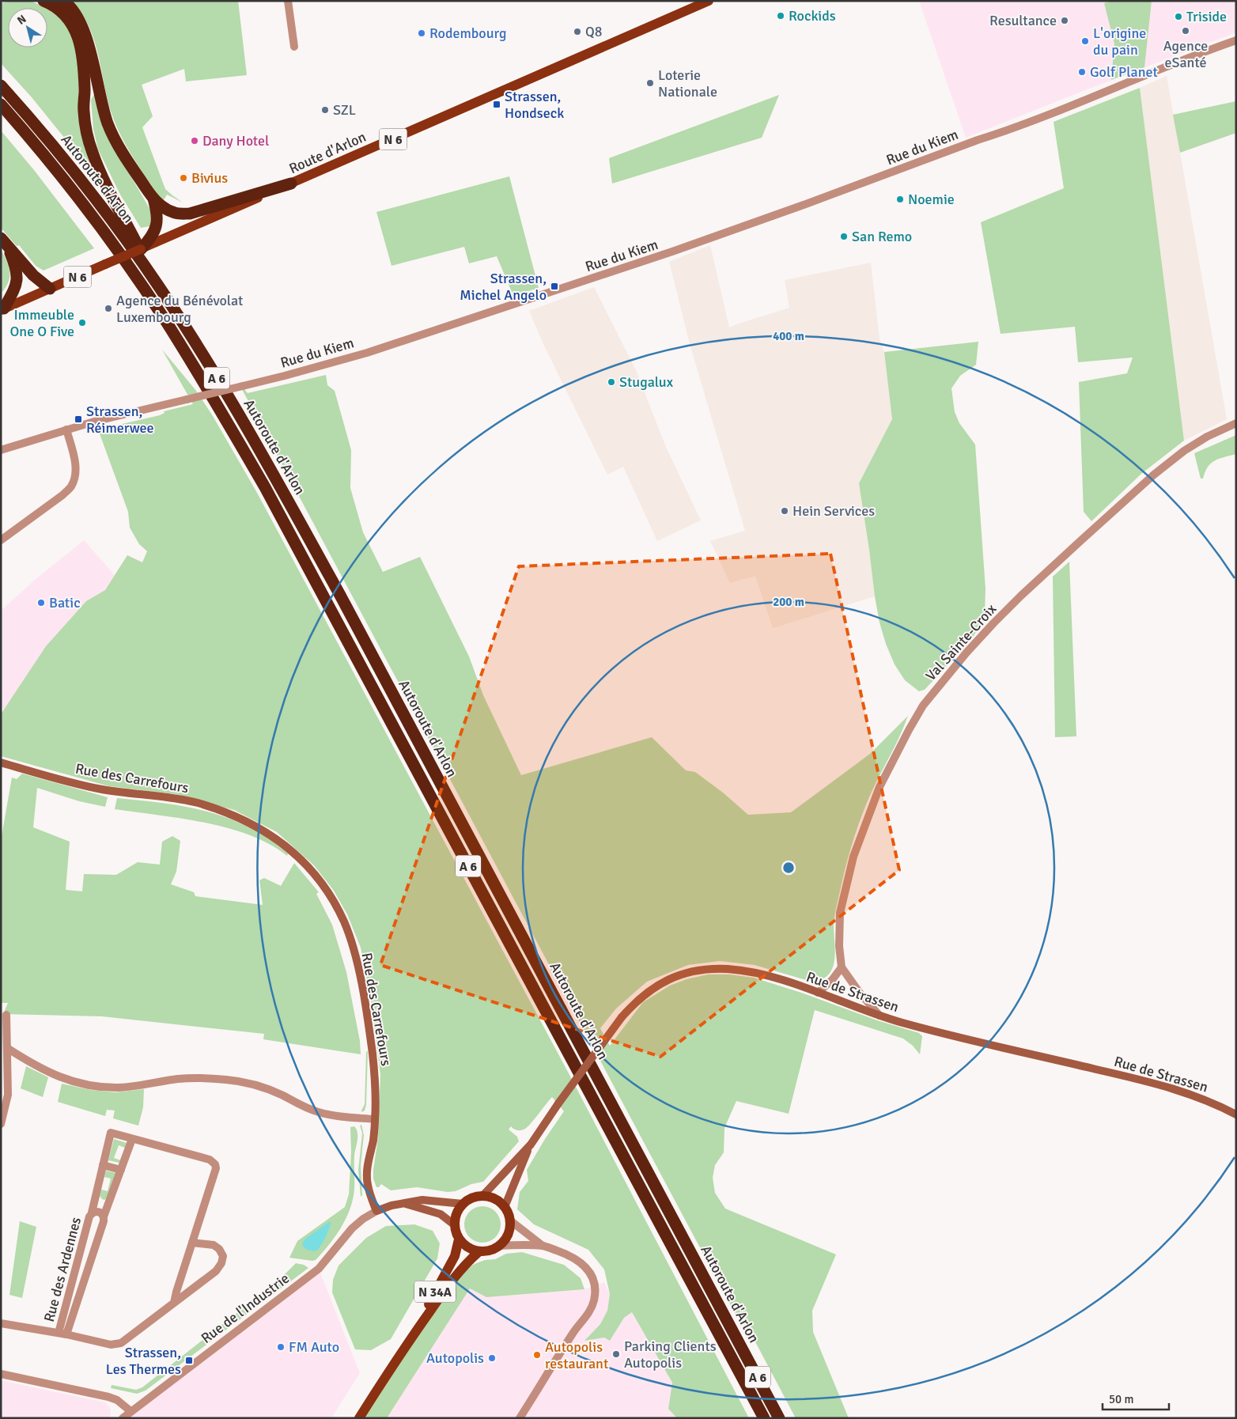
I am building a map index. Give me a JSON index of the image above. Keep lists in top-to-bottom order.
{
  "streets": {
    "highway": ["N 6", "Autoroute d'Arlon", "A 6"],
    "main road": [
      "Route d'Arlon",
      "Rue des Carrefours",
      "Rue de Strassen",
      "N 34A"
    ],
    "street": [
      "Rue du Kiem",
      "Val Sainte-Croix",
      "Rue des Ardennes",
      "Rue de l'Industrie"
    ]
  },
  "crossings": [
    ["Val Sainte-Croix", "Rue de Strassen"],
    ["Rue des Carrefours", "Rue de l'Industrie"],
    ["Rue de Strassen", "N 34A"]
  ],
  "places": {
    "other": [
      "Rockids",
      "Triside",
      "Resultance",
      "Agence eSanté",
      "Q8",
      "Rodembourg",
      "L'origine du pain",
      "Golf Planet",
      "Loterie Nationale",
      "SZL",
      "Dany Hotel",
      "Bivius",
      "Noemie",
      "San Remo",
      "Agence du Bénévolat Luxembourg",
      "Immeuble One O Five",
      "Stugalux",
      "Hein Services",
      "Batic",
      "FM Auto",
      "Parking Clients Autopolis",
      "Autopolis restaurant",
      "Autopolis"
    ],
    "transit": [
      "Strassen, Hondseck",
      "Strassen, Michel Angelo",
      "Strassen, Réimerwee",
      "Strassen, Les Thermes"
    ]
  },
  "scale_bar": "50 m",
  "north": "top left",
  "rings": ["400 m", "200 m"]
}
